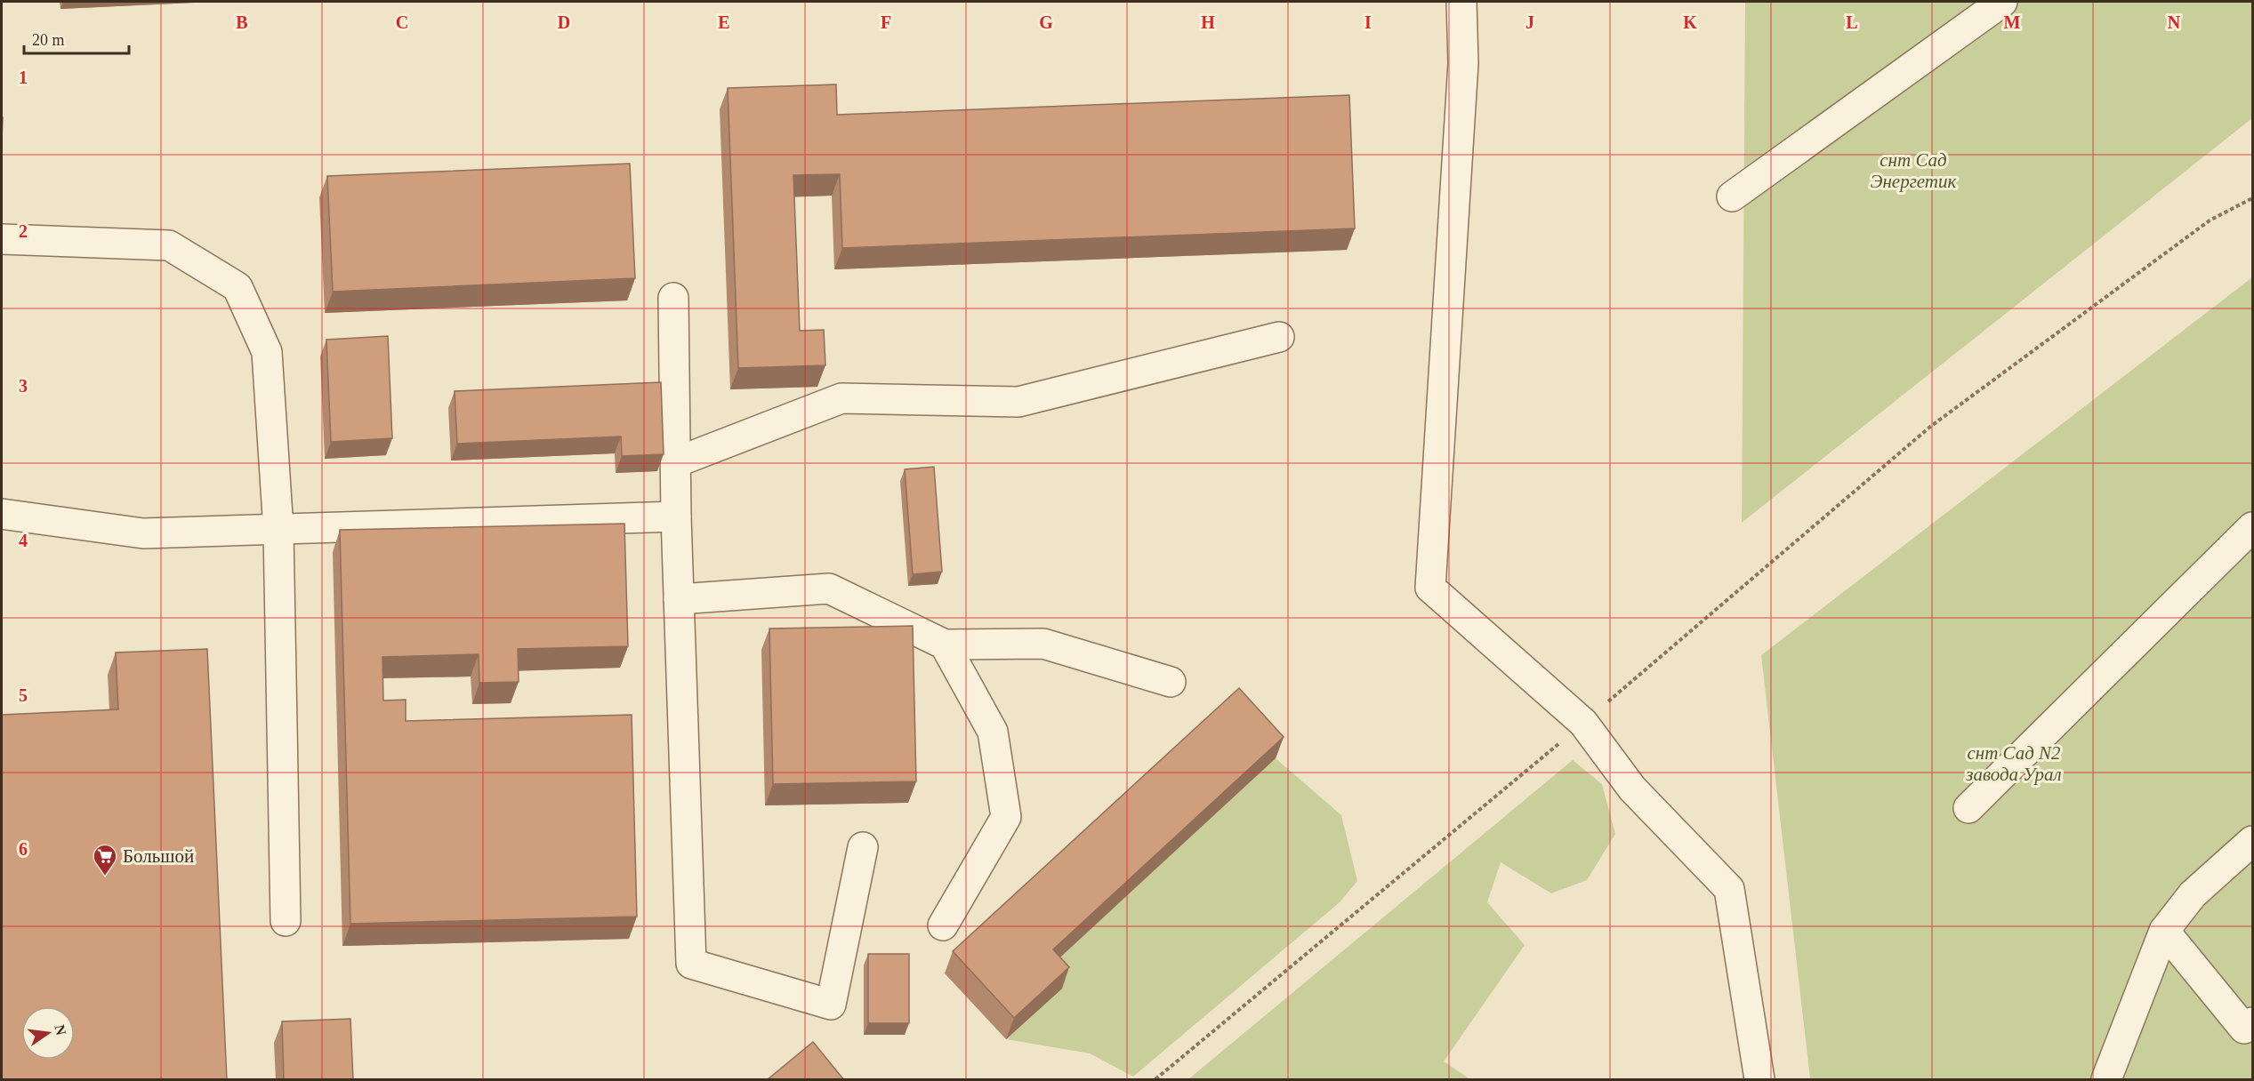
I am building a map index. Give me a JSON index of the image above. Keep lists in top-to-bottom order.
{
  "parks": ["снт Сад Энергетик", "снт Сад N2 завода Урал"],
  "places": {
    "supermarket": ["Большой"]
  },
  "scale_bar": "20 m",
  "north": "right",
  "grid": {
    "columns": [
      "B",
      "C",
      "D",
      "E",
      "F",
      "G",
      "H",
      "I",
      "J",
      "K",
      "L",
      "M",
      "N"
    ],
    "rows": [
      "1",
      "2",
      "3",
      "4",
      "5",
      "6"
    ]
  }
}
